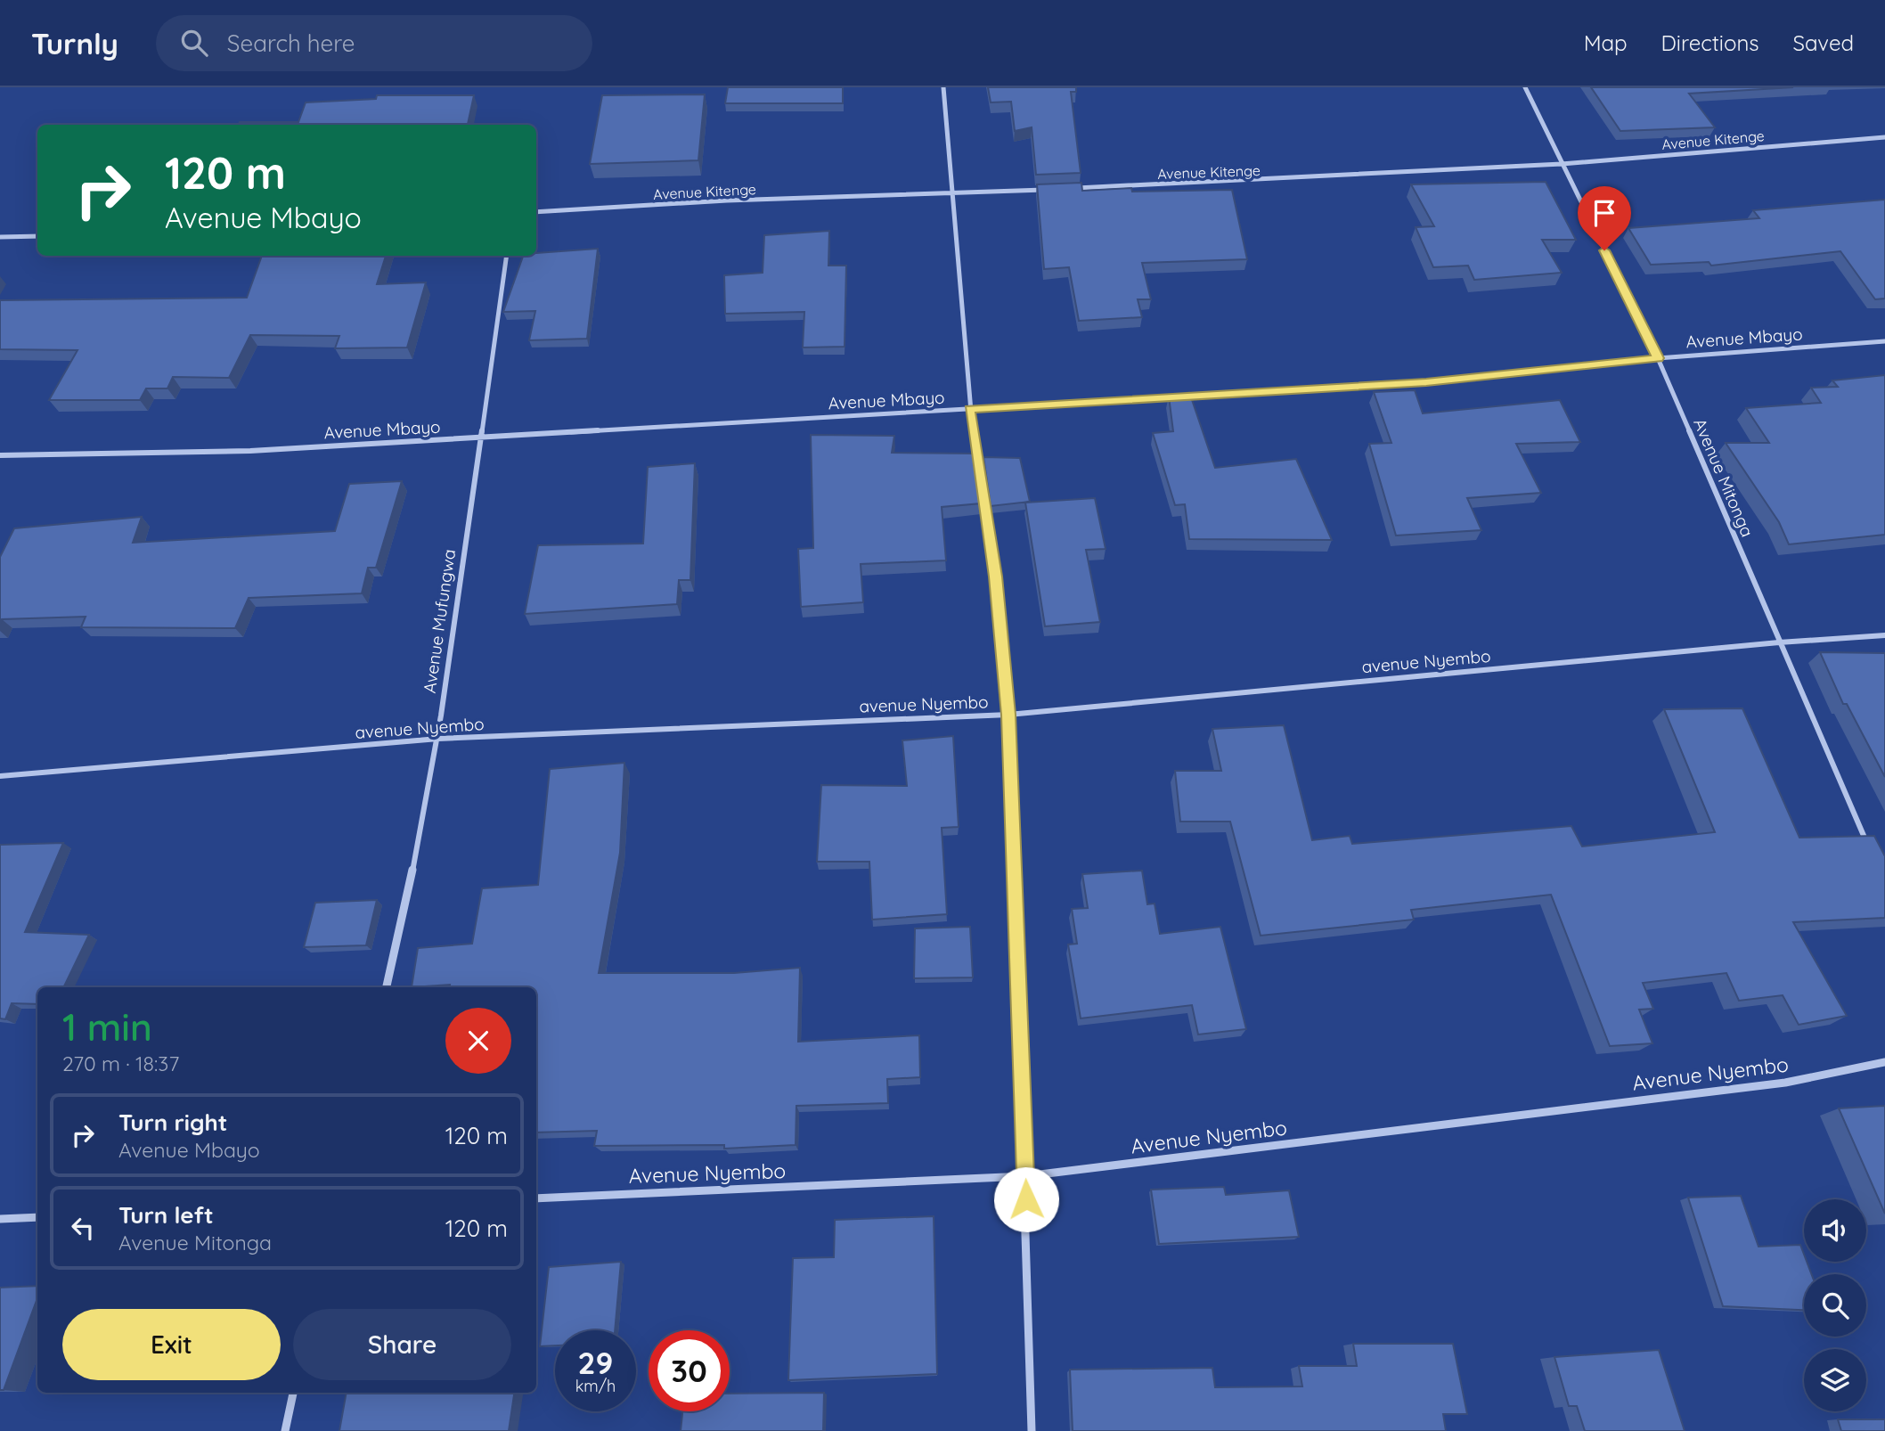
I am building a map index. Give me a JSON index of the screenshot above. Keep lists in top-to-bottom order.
{
  "streets": {
    "street": [
      "Avenue Kitenge",
      "Avenue Mbayo",
      "Avenue Mitonga",
      "Avenue Mufungwa",
      "avenue Nyembo",
      "Avenue Nyembo"
    ]
  },
  "crossings": [
    ["Avenue Kitenge", "Avenue Mitonga"],
    ["Avenue Mbayo", "Avenue Mitonga"],
    ["Avenue Mbayo", "Avenue Mufungwa"],
    ["Avenue Mitonga", "avenue Nyembo"],
    ["Avenue Mufungwa", "avenue Nyembo"]
  ],
  "page": {
    "header": "Turnly",
    "search": "Search here",
    "nav": ["Map", "Directions", "Saved"],
    "turn": ["120 m", "Avenue Mbayo"],
    "heading": ["1 min", "270 m · 18:37"],
    "list": [
      {
        "name": "Turn right",
        "note": "Avenue Mbayo",
        "value": "120 m"
      },
      {
        "name": "Turn left",
        "note": "Avenue Mitonga",
        "value": "120 m"
      }
    ],
    "buttons": ["Exit", "Share"],
    "speed": "29 km/h",
    "limit": "30"
  }
}
